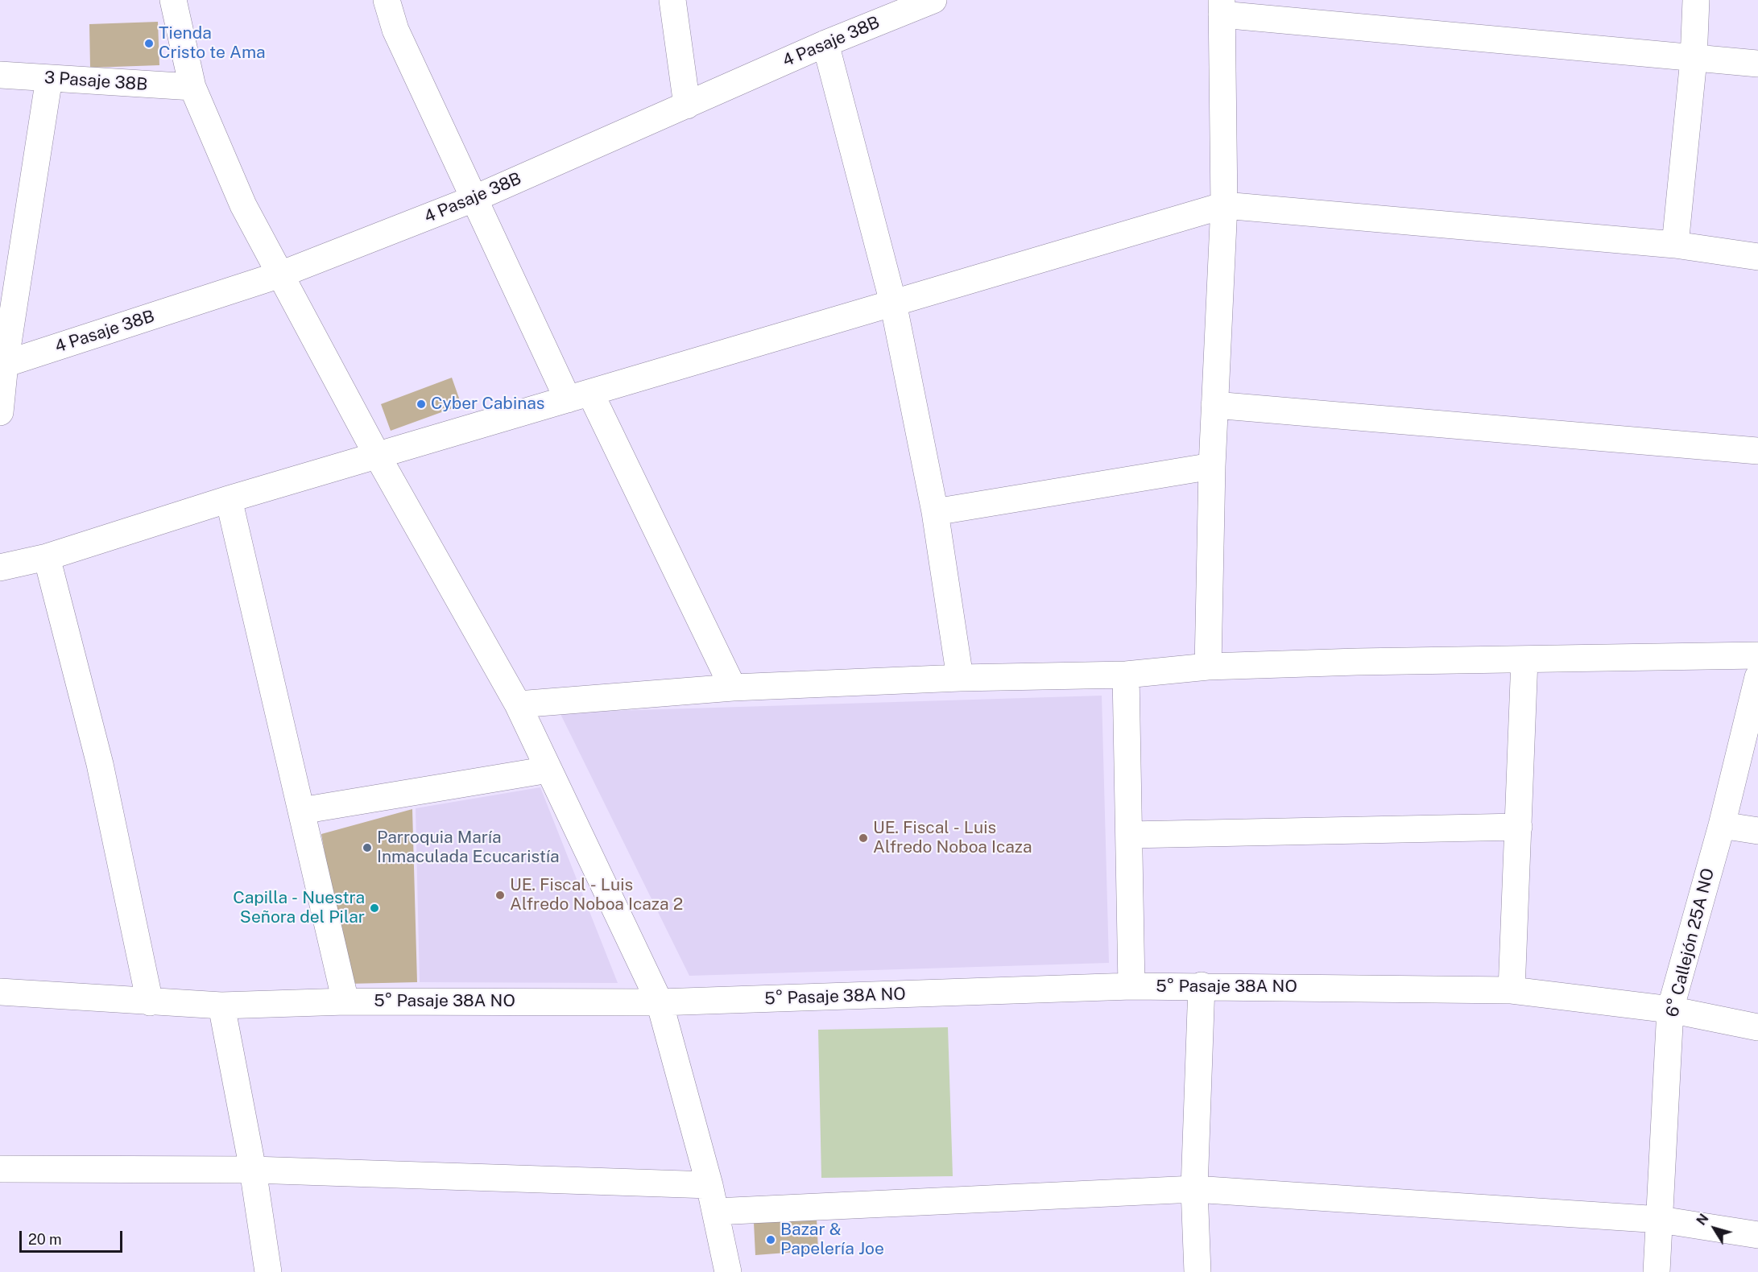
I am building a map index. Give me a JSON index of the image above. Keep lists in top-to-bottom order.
{
  "streets": {
    "street": [
      "4 Pasaje 38B",
      "3 Pasaje 38B",
      "6° Callejón 25A NO",
      "5° Pasaje 38A NO"
    ]
  },
  "crossings": [
    ["6° Callejón 25A NO", "5° Pasaje 38A NO"]
  ],
  "places": [
    "Tienda Cristo te Ama",
    "Cyber Cabinas",
    "UE. Fiscal - Luis Alfredo Noboa Icaza",
    "Parroquia María Inmaculada Ecucaristía",
    "UE. Fiscal - Luis Alfredo Noboa Icaza 2",
    "Capilla - Nuestra Señora del Pilar",
    "Bazar & Papelería Joe"
  ],
  "scale_bar": "20 m",
  "north": "top left"
}
